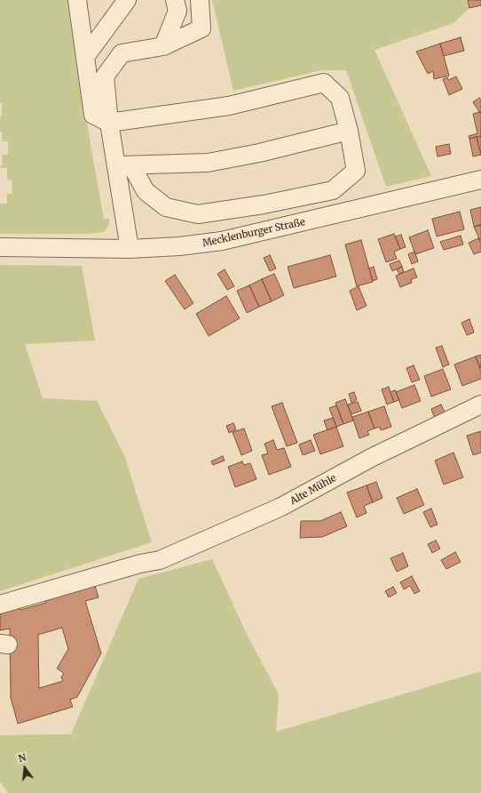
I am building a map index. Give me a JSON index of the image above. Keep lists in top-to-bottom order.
{
  "streets": {
    "street": ["Mecklenburger Straße", "Alte Mühle"]
  },
  "north": "top"
}
